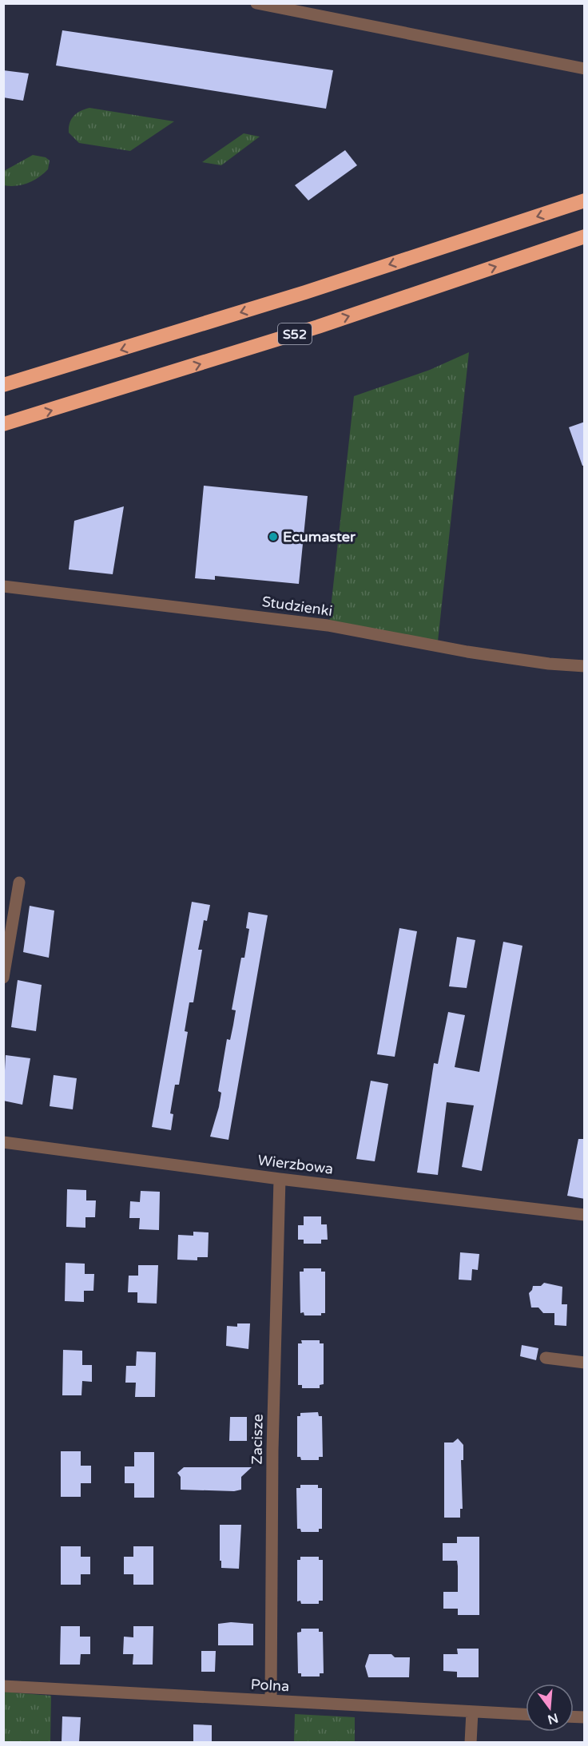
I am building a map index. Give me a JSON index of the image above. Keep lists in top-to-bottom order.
{
  "streets": {
    "highway": ["S52"],
    "street": [
      "Studzienki",
      "Wierzbowa",
      "Zacisze",
      "Polna"
    ]
  },
  "crossings": [
    ["Wierzbowa", "Zacisze"],
    ["Zacisze", "Polna"]
  ],
  "places": ["Ecumaster"],
  "north": "bottom"
}
